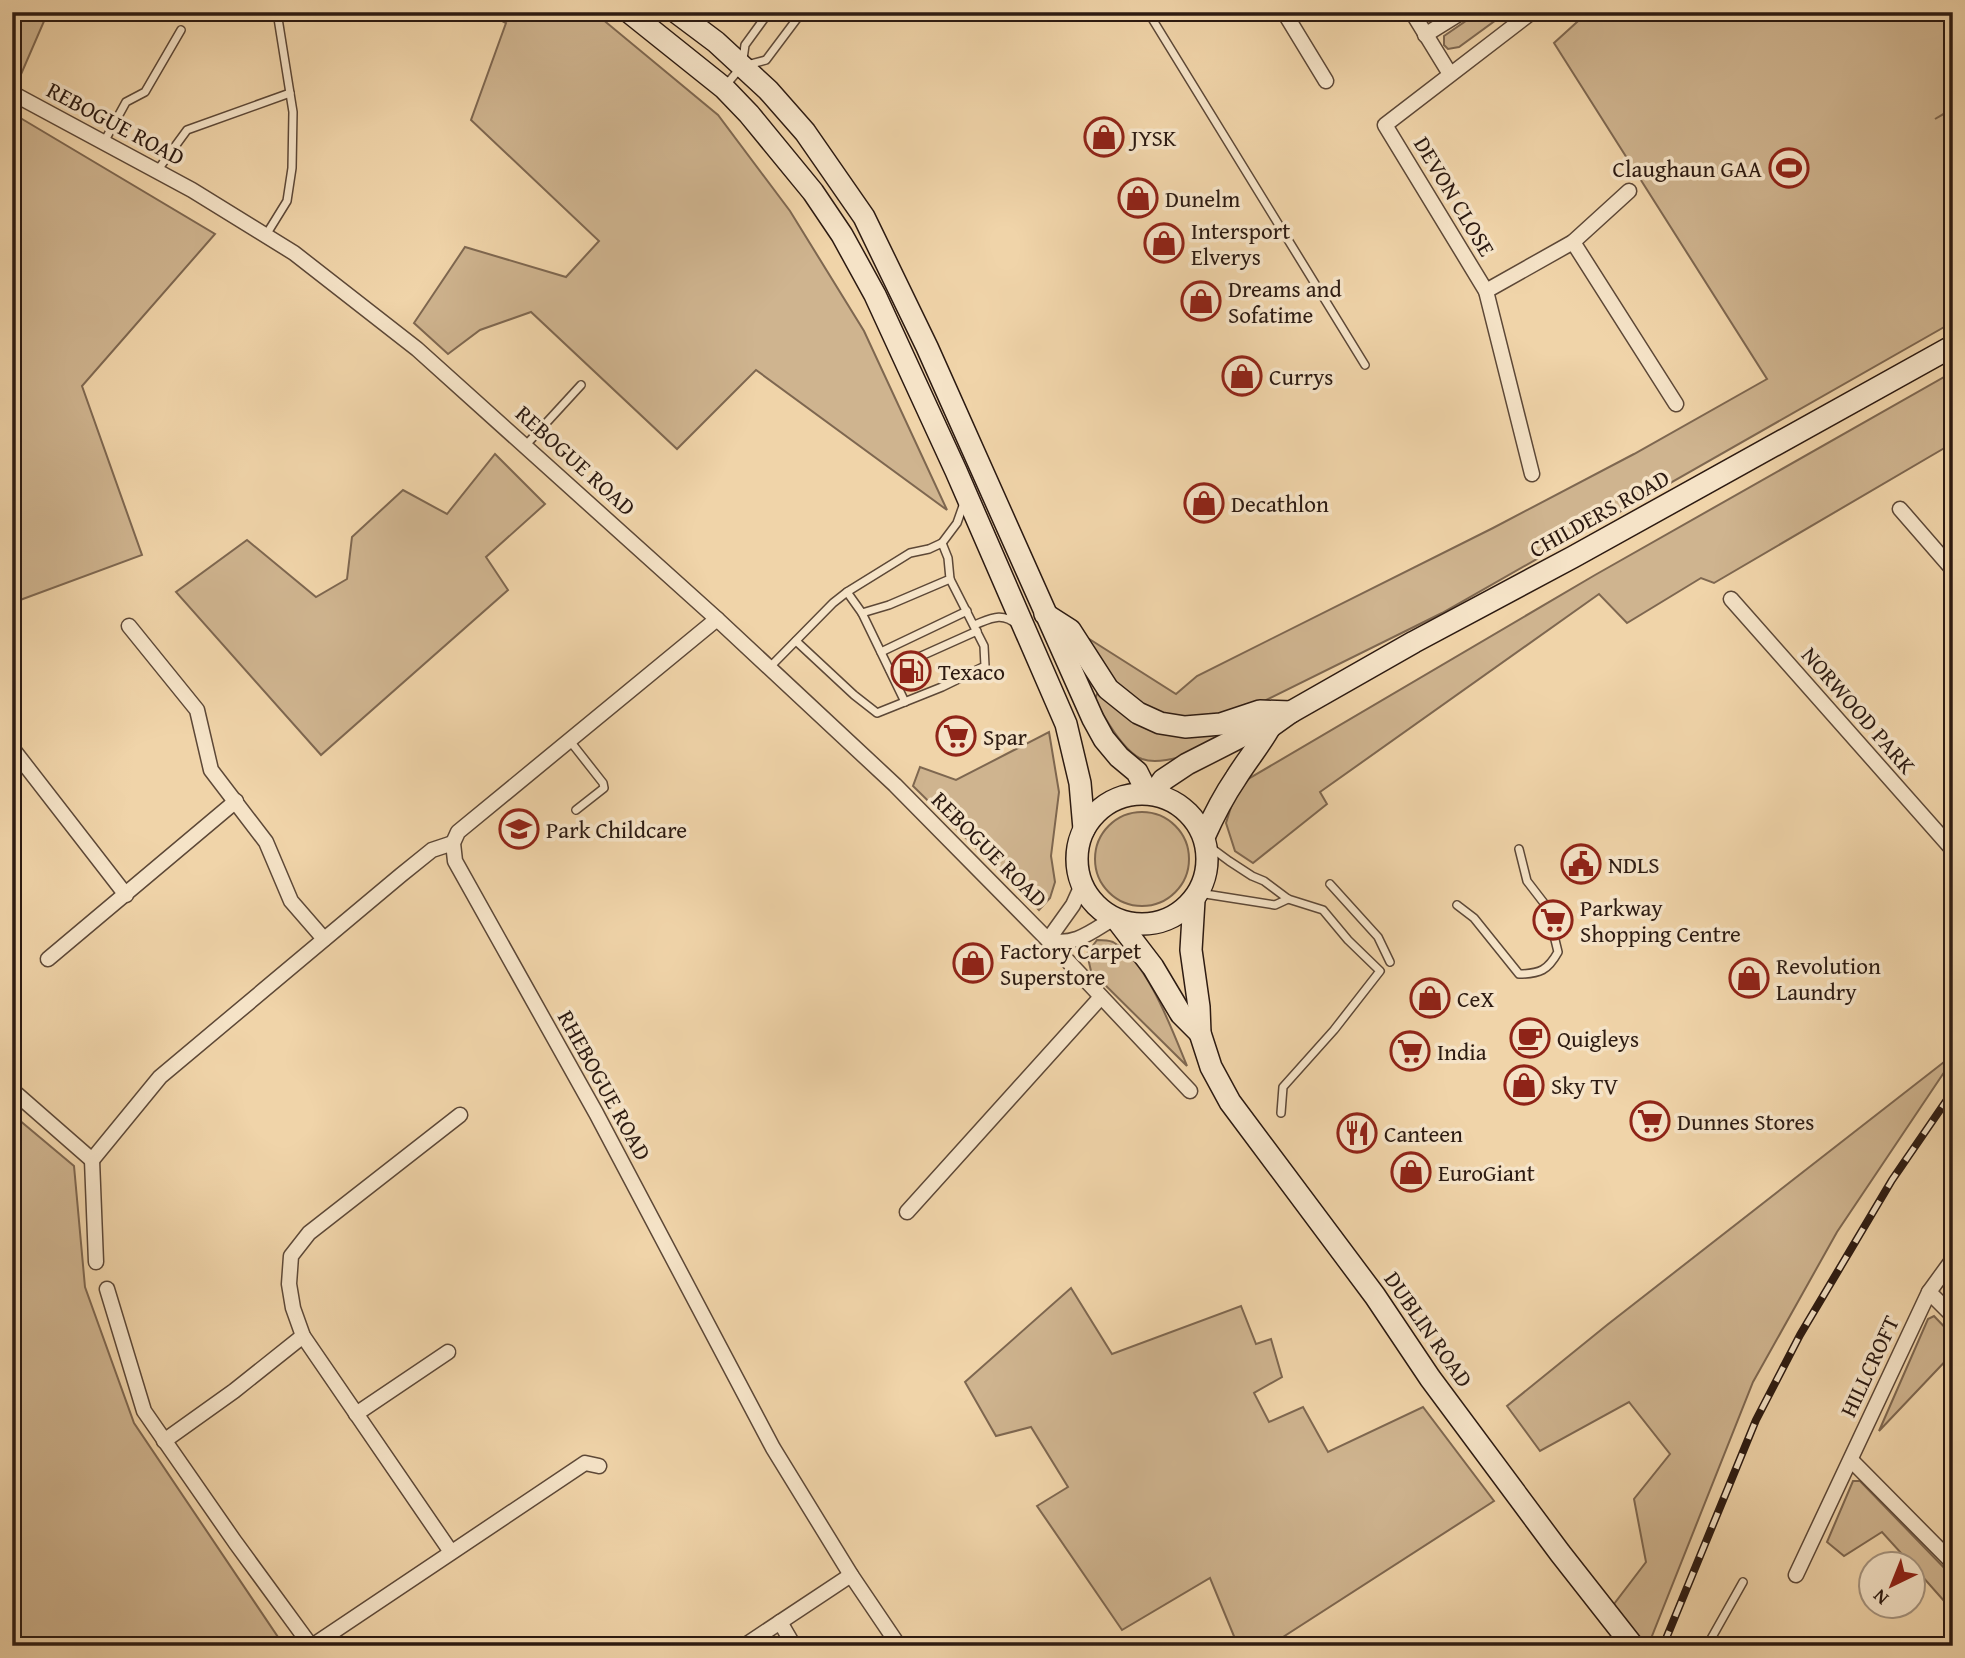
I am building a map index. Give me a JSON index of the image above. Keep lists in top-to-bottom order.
{
  "streets": {
    "main road": ["CHILDERS ROAD", "DUBLIN ROAD"],
    "street": [
      "REBOGUE ROAD",
      "DEVON CLOSE",
      "NORWOOD PARK",
      "RHEBOGUE ROAD",
      "HILLCROFT"
    ]
  },
  "crossings": [
    ["REBOGUE ROAD", "CHILDERS ROAD"]
  ],
  "places": {
    "shop": [
      "JYSK",
      "Dunelm",
      "Intersport Elverys",
      "Dreams and Sofatime",
      "Currys",
      "Decathlon",
      "Factory Carpet Superstore",
      "Revolution Laundry",
      "CeX",
      "Sky TV",
      "EuroGiant"
    ],
    "sports": ["Claughaun GAA"],
    "fuel station": ["Texaco"],
    "supermarket": [
      "Spar",
      "Parkway Shopping Centre",
      "India",
      "Dunnes Stores"
    ],
    "school or university": ["Park Childcare"],
    "public building": ["NDLS"],
    "cafe": ["Quigleys"],
    "restaurant": ["Canteen"]
  },
  "north": "bottom left"
}
